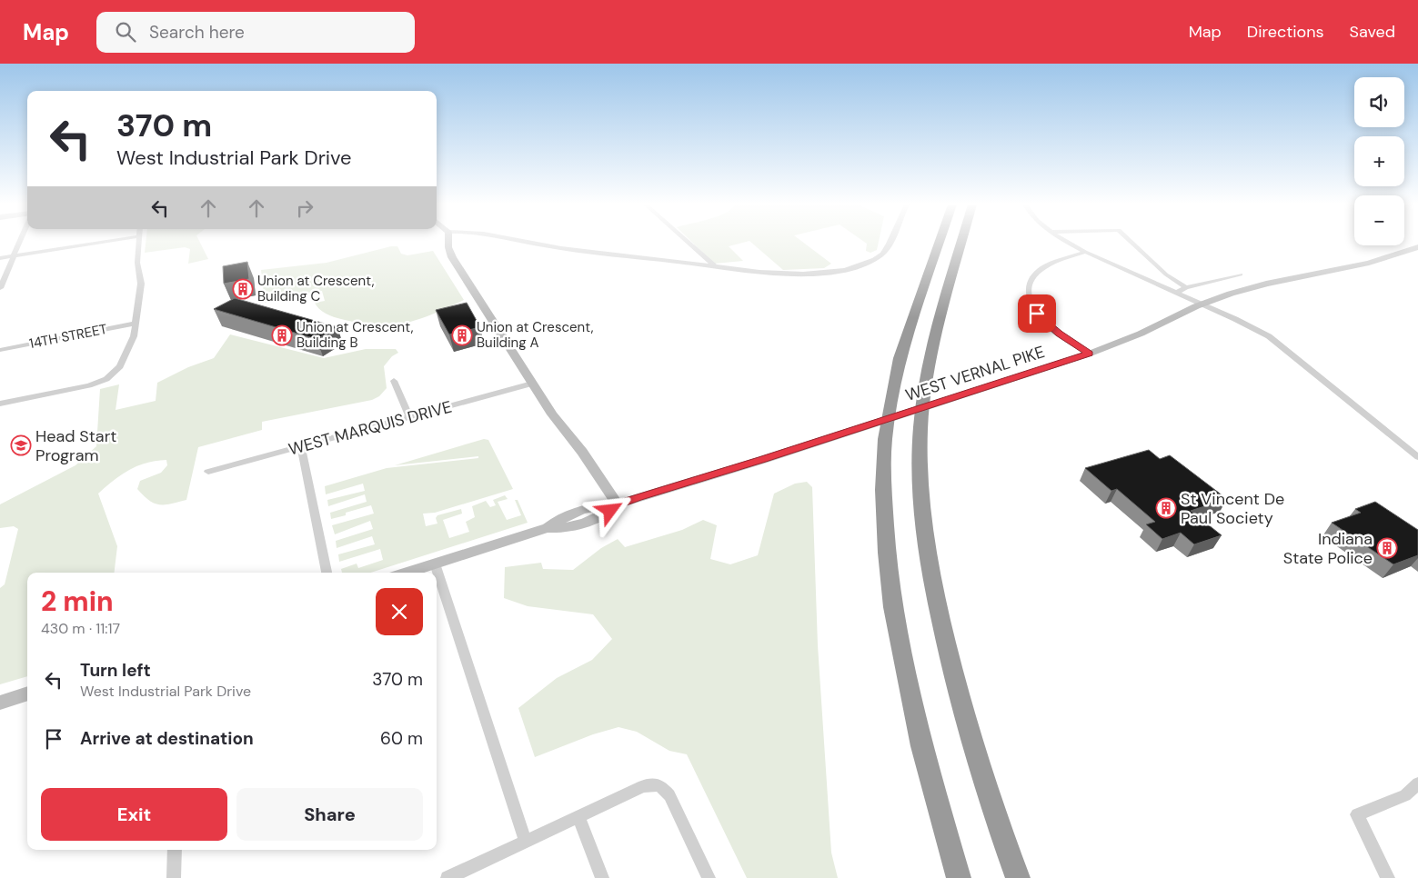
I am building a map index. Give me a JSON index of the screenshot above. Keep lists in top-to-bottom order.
{
  "streets": {
    "main road": ["WEST VERNAL PIKE"],
    "street": ["14TH STREET", "WEST MARQUIS DRIVE"]
  },
  "places": {
    "building": [
      "Union at Crescent, Building C",
      "Union at Crescent, Building B",
      "Union at Crescent, Building A",
      "St Vincent De Paul Society",
      "Indiana State Police"
    ],
    "school or university": ["Head Start Program"]
  },
  "page": {
    "header": "Map",
    "search": "Search here",
    "nav": ["Map", "Directions", "Saved"],
    "map_buttons": ["+", "−"],
    "turn": ["370 m", "West Industrial Park Drive"],
    "heading": ["2 min", "430 m · 11:17"],
    "list": [
      {
        "name": "Turn left",
        "note": "West Industrial Park Drive",
        "value": "370 m"
      },
      {
        "name": "Arrive at destination",
        "value": "60 m"
      }
    ],
    "buttons": ["Exit", "Share"]
  }
}
